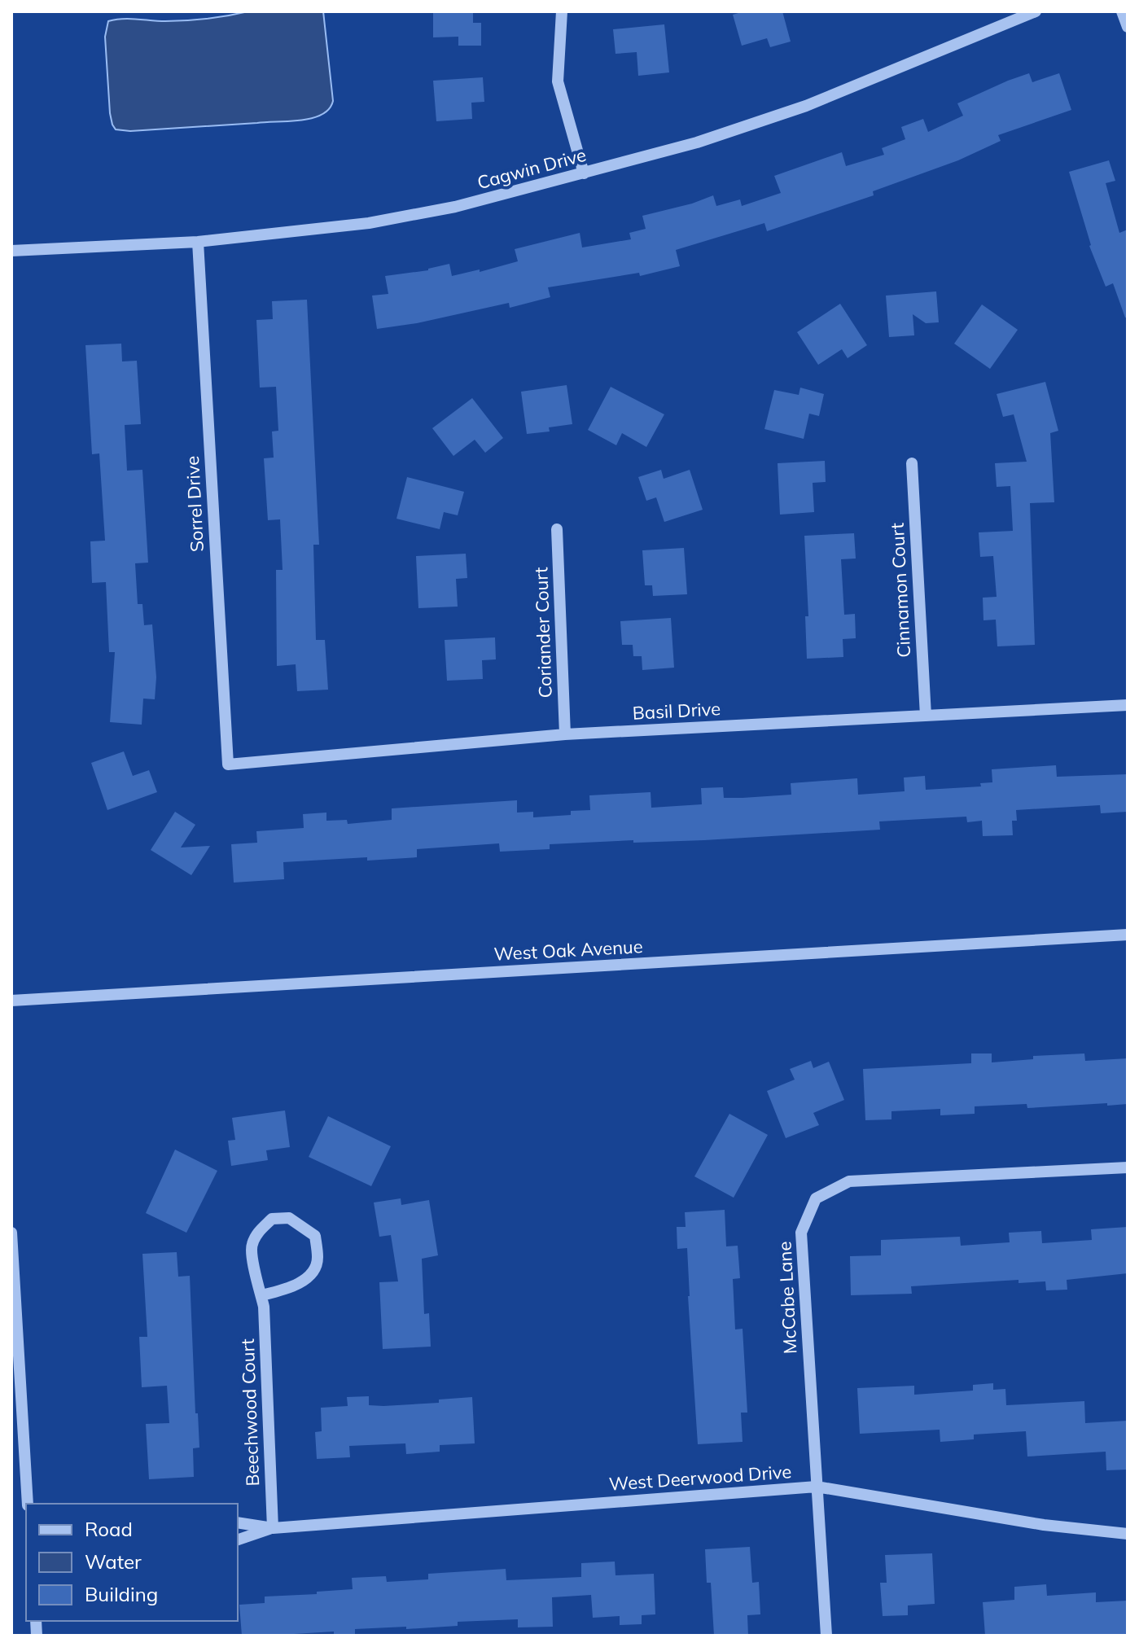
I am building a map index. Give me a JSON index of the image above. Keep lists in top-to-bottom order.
{
  "streets": {
    "street": [
      "Cagwin Drive",
      "Sorrel Drive",
      "Cinnamon Court",
      "Coriander Court",
      "Basil Drive",
      "West Oak Avenue",
      "McCabe Lane",
      "Beechwood Court",
      "West Deerwood Drive"
    ]
  },
  "crossings": [
    ["Cagwin Drive", "Sorrel Drive"],
    ["Sorrel Drive", "Basil Drive"],
    ["Cinnamon Court", "Basil Drive"],
    ["Coriander Court", "Basil Drive"],
    ["McCabe Lane", "West Deerwood Drive"],
    ["Beechwood Court", "West Deerwood Drive"]
  ],
  "legend": ["Road", "Water", "Building"]
}
